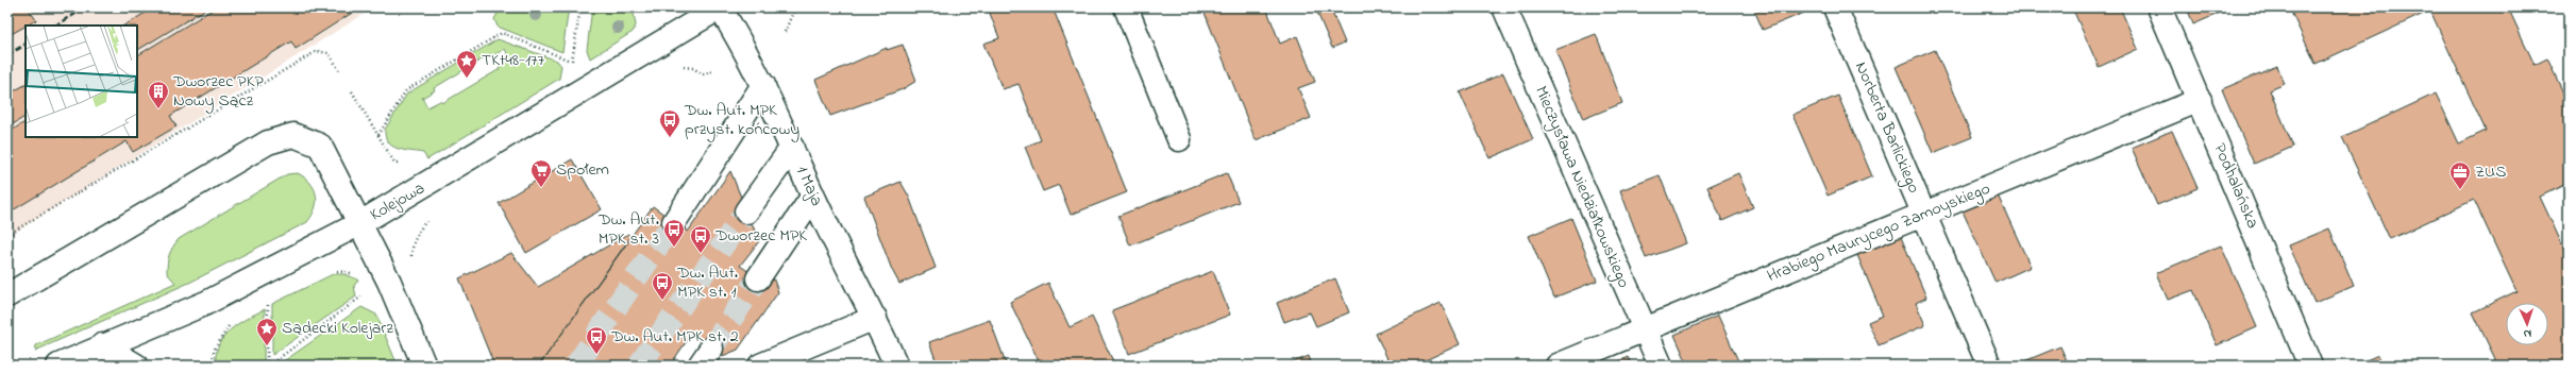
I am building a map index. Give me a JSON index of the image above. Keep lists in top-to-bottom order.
{
  "streets": {
    "street": [
      "Norberta Barlickiego",
      "1 Maja",
      "Podhalańska",
      "Mieczysława Niedziałkowskiego",
      "Kolejowa",
      "Hrabiego Maurycego Zamoyskiego"
    ]
  },
  "crossings": [
    ["Norberta Barlickiego", "Hrabiego Maurycego Zamoyskiego"],
    ["1 Maja", "Kolejowa"],
    ["Podhalańska", "Hrabiego Maurycego Zamoyskiego"],
    ["Mieczysława Niedziałkowskiego", "Hrabiego Maurycego Zamoyskiego"]
  ],
  "places": {
    "place": ["TKt48-177", "Sądecki Kolejarz"],
    "building": ["Dworzec PKP Nowy Sącz"],
    "bus stop": [
      "Dw. Aut. MPK przyst. końcowy",
      "Dw. Aut. MPK st. 3",
      "Dworzec MPK",
      "Dw. Aut. MPK st. 1",
      "Dw. Aut. MPK st. 2"
    ],
    "supermarket": ["Społem"],
    "office": ["ZUS"]
  },
  "north": "bottom"
}
